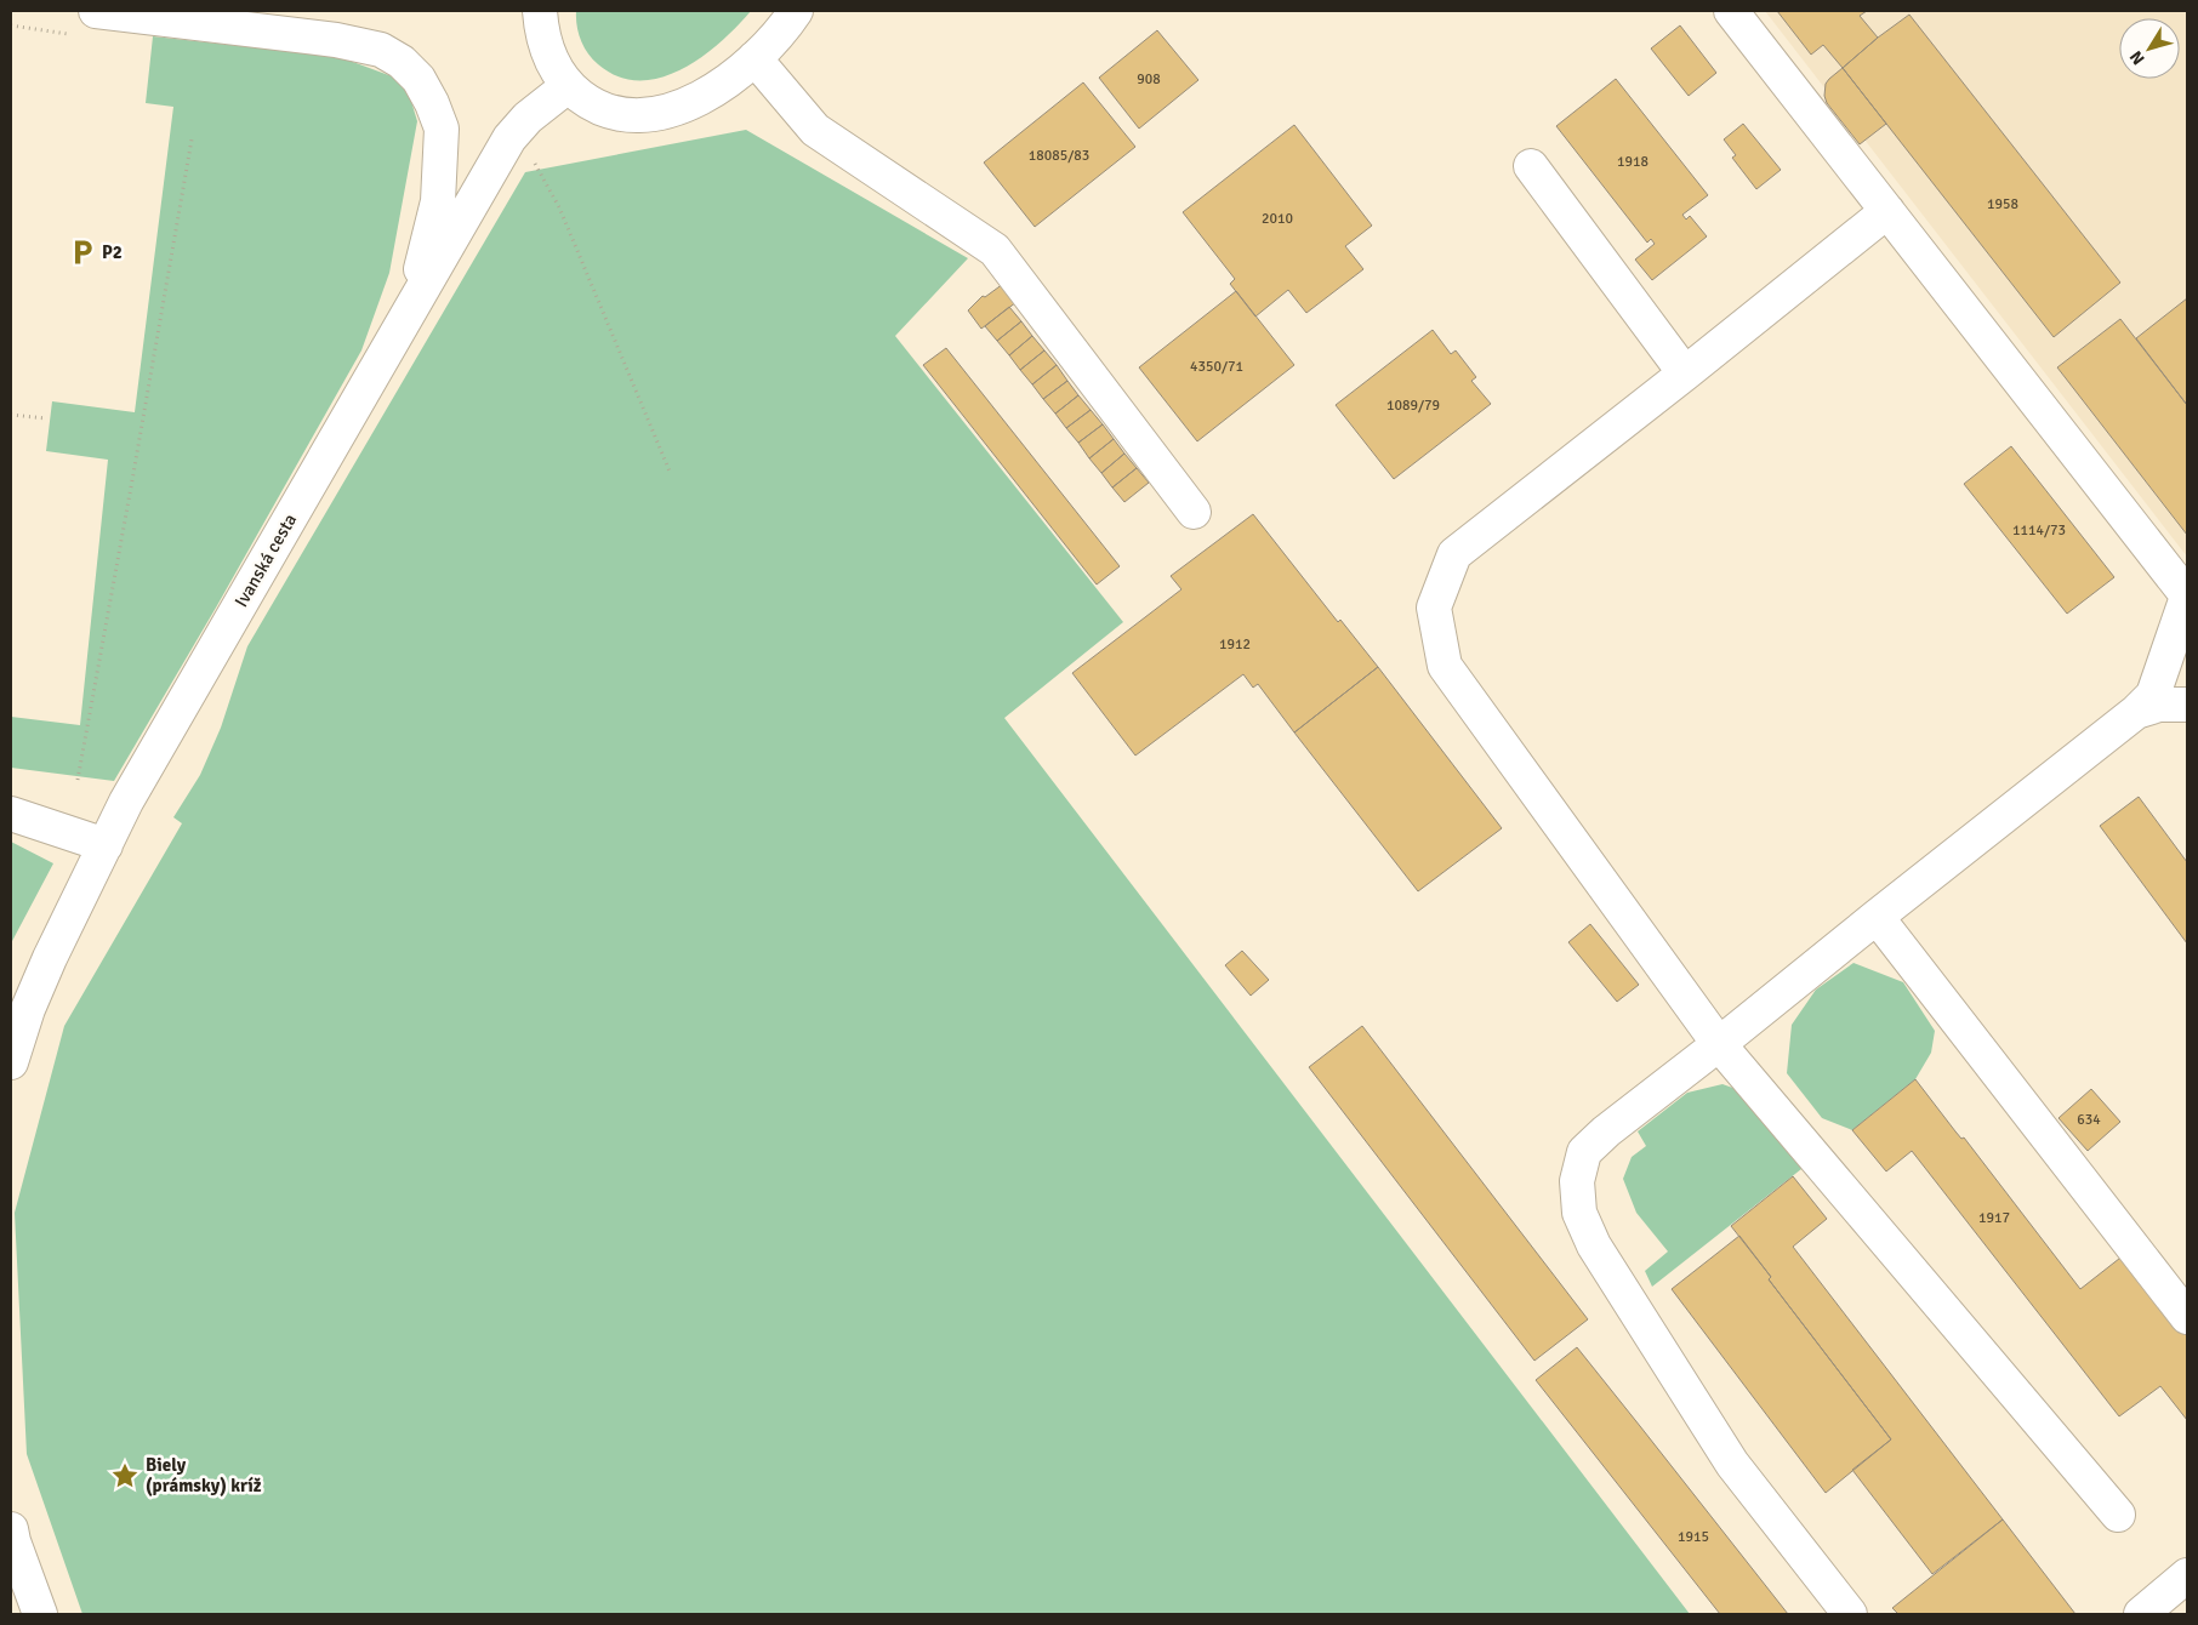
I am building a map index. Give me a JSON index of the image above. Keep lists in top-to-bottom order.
{
  "streets": {
    "street": ["Ivanská cesta"]
  },
  "places": {
    "parking": ["P2"],
    "place": ["Biely (prámsky) kríž"]
  },
  "house_numbers": [
    "908",
    "18085/83",
    "1918",
    "1958",
    "2010",
    "4350/71",
    "1089/79",
    "1114/73",
    "1912",
    "634",
    "1917",
    "1915"
  ],
  "north": "bottom left"
}
